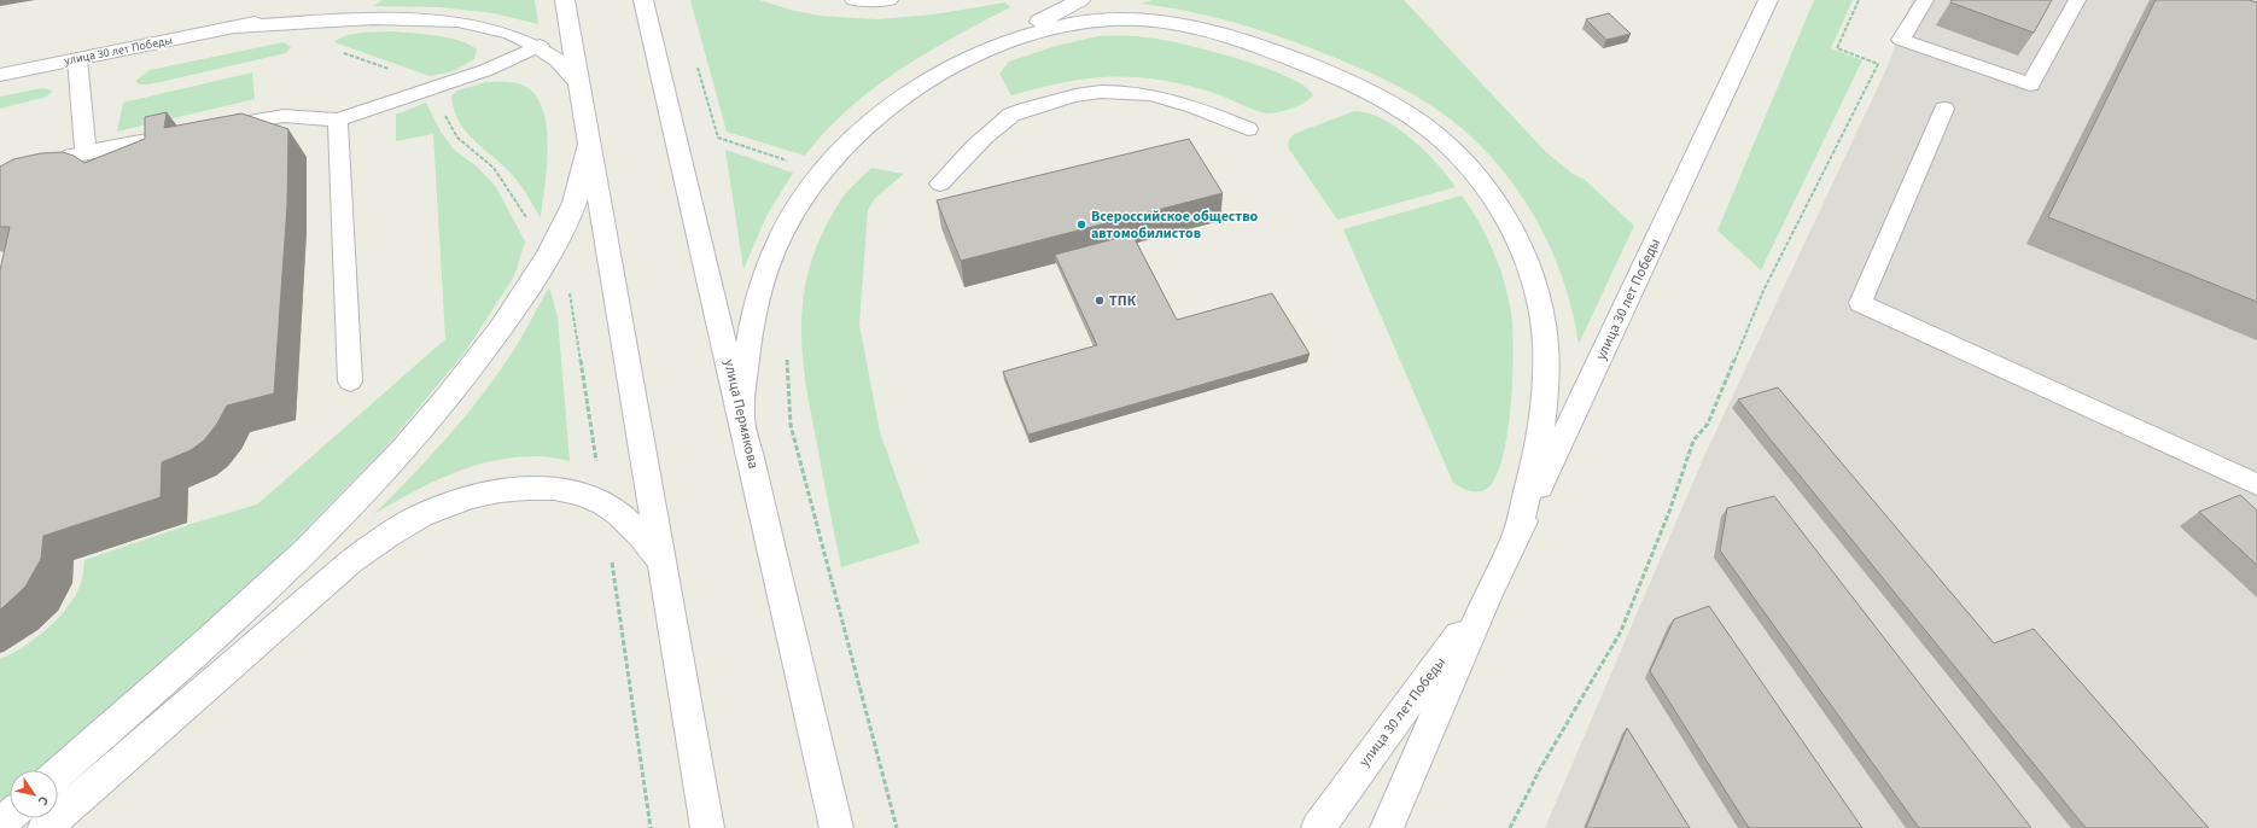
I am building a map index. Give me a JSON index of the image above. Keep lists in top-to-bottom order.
{
  "streets": {
    "street": ["улица 30 лет Победы", "улица Пермякова"]
  },
  "places": ["Всероссийское общество автомобилистов", "ТПК"],
  "north": "bottom right"
}
